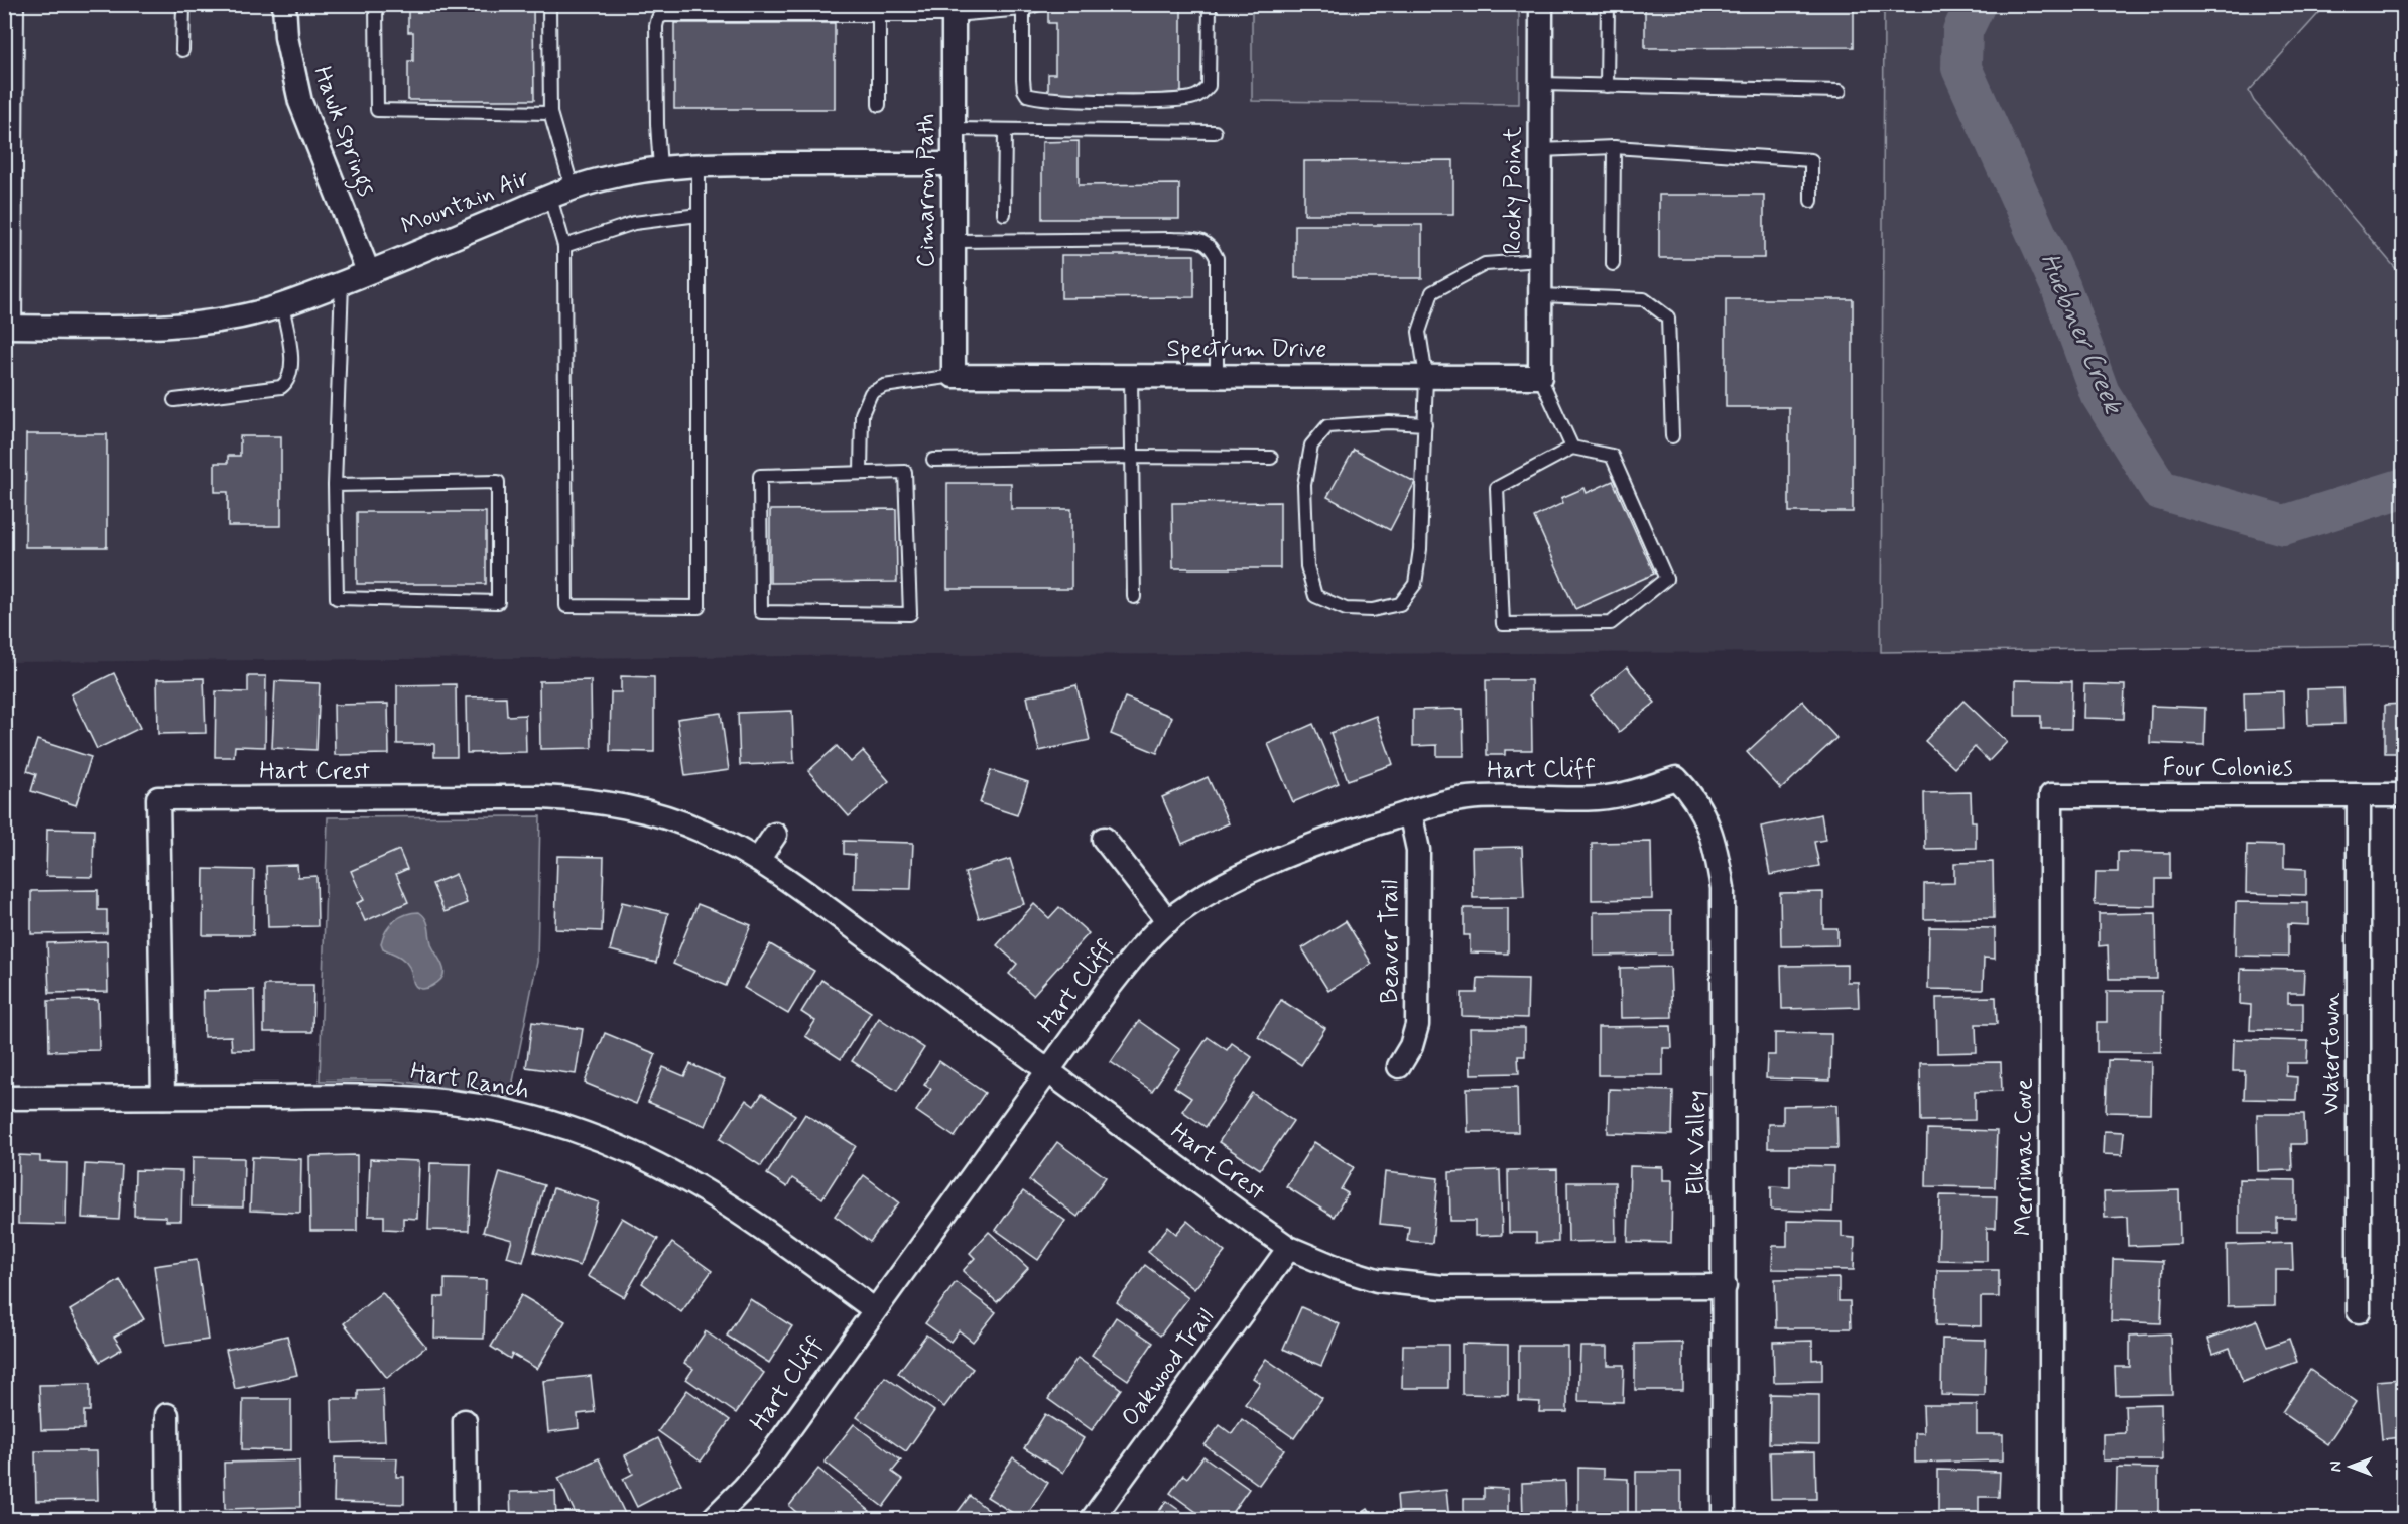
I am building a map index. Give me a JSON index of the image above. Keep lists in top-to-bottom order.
{
  "streets": {
    "street": [
      "Hawk Springs",
      "Cimarron Path",
      "Rocky Point",
      "Mountain Air",
      "Spectrum Drive",
      "Four Colonies",
      "Hart Cliff",
      "Hart Crest",
      "Beaver Trail",
      "Watertown",
      "Hart Ranch",
      "Elk Valley",
      "Merrimac Cove",
      "Oakwood Trail"
    ]
  },
  "crossings": [
    ["Hawk Springs", "Mountain Air"],
    ["Cimarron Path", "Mountain Air"],
    ["Cimarron Path", "Spectrum Drive"],
    ["Rocky Point", "Spectrum Drive"],
    ["Four Colonies", "Watertown"],
    ["Four Colonies", "Merrimac Cove"],
    ["Hart Cliff", "Hart Crest"],
    ["Hart Cliff", "Beaver Trail"],
    ["Hart Cliff", "Hart Ranch"],
    ["Hart Cliff", "Elk Valley"],
    ["Hart Crest", "Hart Ranch"],
    ["Hart Crest", "Elk Valley"],
    ["Hart Crest", "Oakwood Trail"]
  ],
  "water": ["Huebner Creek"],
  "north": "left"
}
